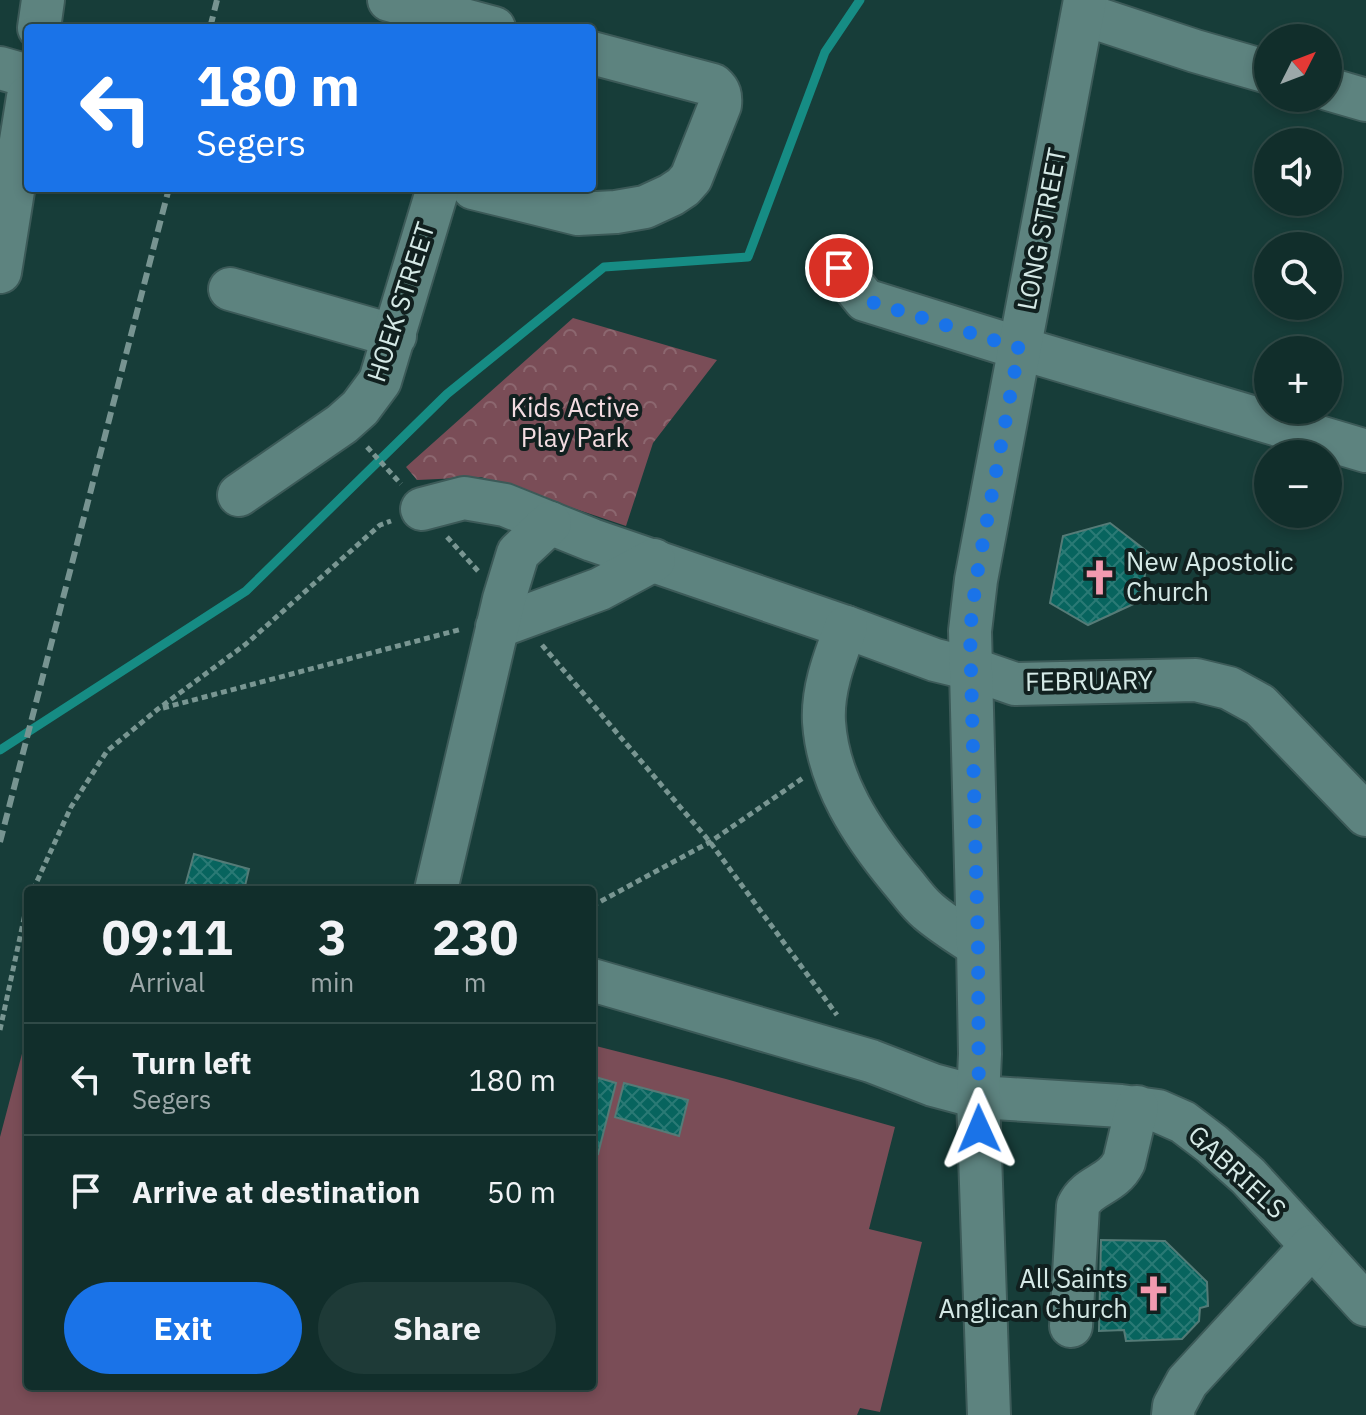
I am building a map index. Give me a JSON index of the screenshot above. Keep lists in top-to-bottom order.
{
  "streets": {
    "street": [
      "LONG STREET",
      "HOEK STREET",
      "FEBRUARY",
      "GABRIELS"
    ]
  },
  "crossings": [
    ["LONG STREET", "FEBRUARY"],
    ["LONG STREET", "GABRIELS"]
  ],
  "parks": ["Kids Active Play Park"],
  "places": {
    "church": ["New Apostolic Church", "All Saints Anglican Church"]
  },
  "north": "top right",
  "page": {
    "map_buttons": ["+", "−"],
    "turn": ["180 m", "Segers"],
    "eta": [
      "09:11",
      "Arrival",
      "3",
      "min",
      "230",
      "m"
    ],
    "list": [
      {
        "name": "Turn left",
        "note": "Segers",
        "value": "180 m"
      },
      {
        "name": "Arrive at destination",
        "value": "50 m"
      }
    ],
    "buttons": ["Exit", "Share"]
  }
}
